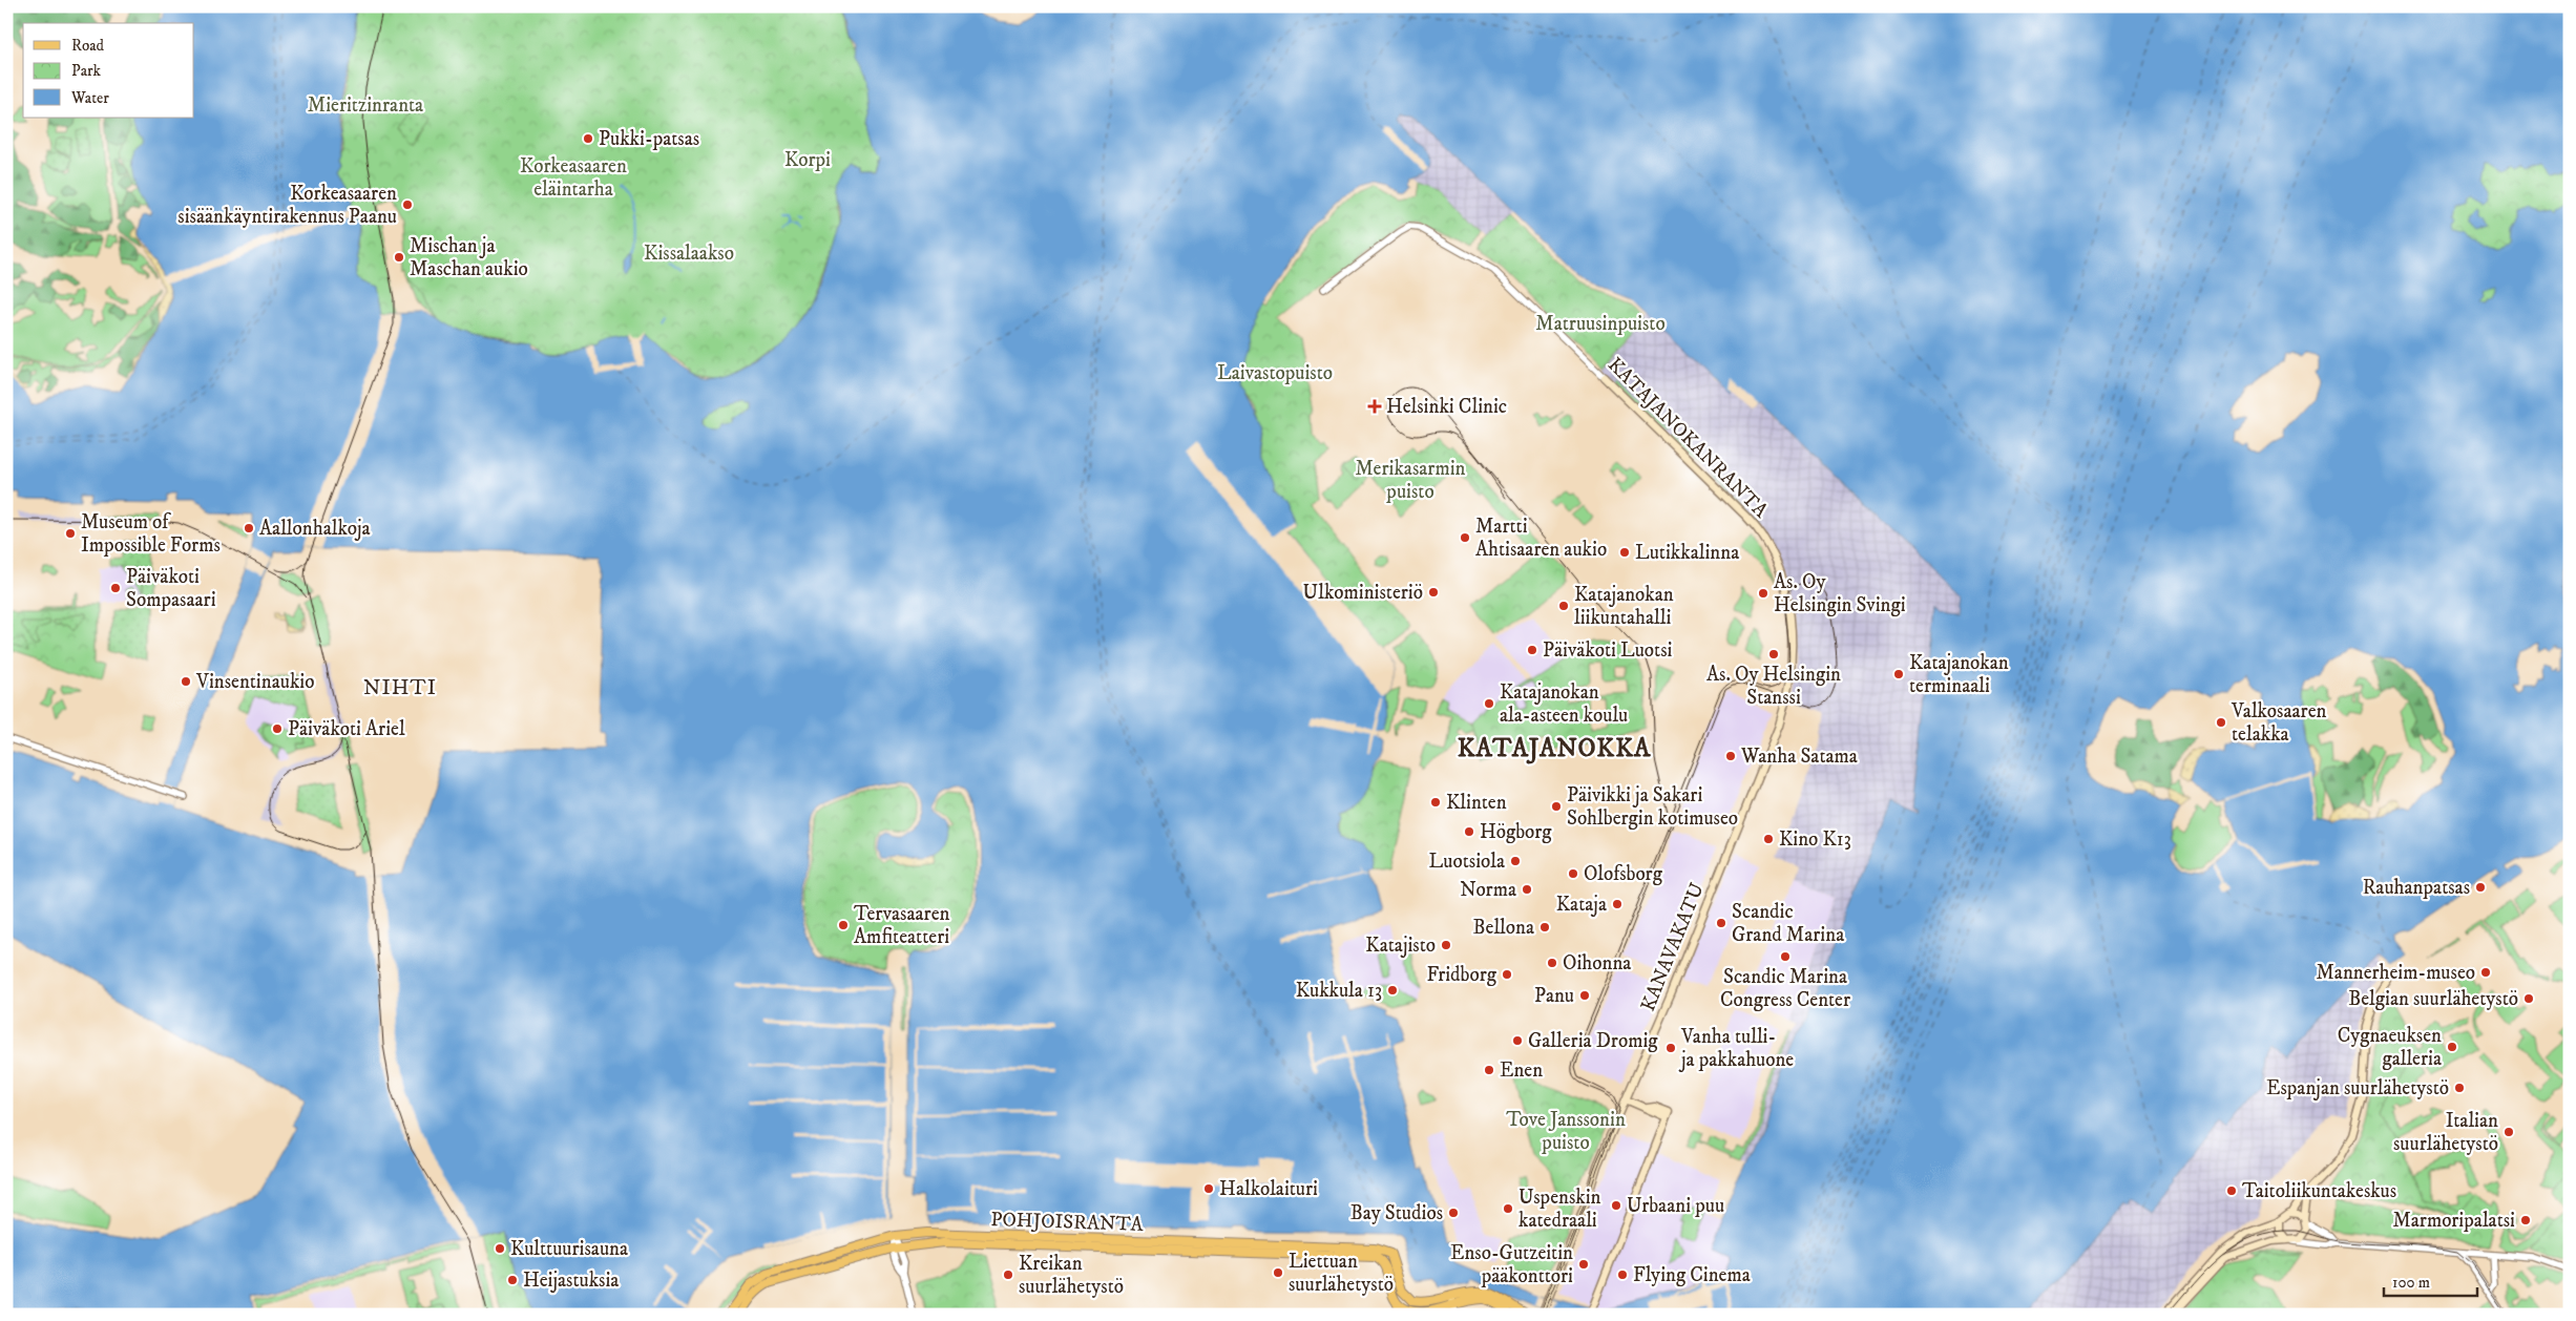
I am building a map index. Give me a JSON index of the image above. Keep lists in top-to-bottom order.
{
  "streets": {
    "main road": ["KATAJANOKANRANTA", "KANAVAKATU", "POHJOISRANTA"]
  },
  "crossings": [
    ["KATAJANOKANRANTA", "KANAVAKATU"]
  ],
  "districts": ["NIHTI", "KATAJANOKKA"],
  "parks": [
    "Mieritzinranta",
    "Korpi",
    "Korkeasaaren eläintarha",
    "Kissalaakso",
    "Matruusinpuisto",
    "Laivastopuisto",
    "Merikasarmin puisto",
    "Tove Janssonin puisto"
  ],
  "places": {
    "other": [
      "Pukki-patsas",
      "Korkeasaaren sisäänkäyntirakennus Paanu",
      "Mischan ja Maschan aukio",
      "Aallonhalkoja",
      "Museum of Impossible Forms",
      "Martti Ahtisaaren aukio",
      "Lutikkalinna",
      "Päiväkoti Sompasaari",
      "Ulkoministeriö",
      "As. Oy Helsingin Svingi",
      "Katajanokan liikuntahalli",
      "Päiväkoti Luotsi",
      "As. Oy Helsingin Stanssi",
      "Katajanokan terminaali",
      "Vinsentinaukio",
      "Katajanokan ala-asteen koulu",
      "Valkosaaren telakka",
      "Päiväkoti Ariel",
      "Wanha Satama",
      "Klinten",
      "Päivikki ja Sakari Sohlbergin kotimuseo",
      "Högborg",
      "Kino K13",
      "Luotsiola",
      "Olofsborg",
      "Rauhanpatsas",
      "Norma",
      "Kataja",
      "Scandic Grand Marina",
      "Tervasaaren Amfiteatteri",
      "Bellona",
      "Katajisto",
      "Scandic Marina Congress Center",
      "Oihonna",
      "Mannerheim-museo",
      "Fridborg",
      "Kukkula 13",
      "Panu",
      "Belgian suurlähetystö",
      "Galleria Dromig",
      "Cygnaeuksen galleria",
      "Vanha tulli- ja pakkahuone",
      "Enen",
      "Espanjan suurlähetystö",
      "Italian suurlähetystö",
      "Halkolaituri",
      "Taitoliikuntakeskus",
      "Urbaani puu",
      "Uspenskin katedraali",
      "Bay Studios",
      "Marmoripalatsi",
      "Kulttuurisauna",
      "Enso-Gutzeitin pääkonttori",
      "Liettuan suurlähetystö",
      "Kreikan suurlähetystö",
      "Flying Cinema",
      "Heijastuksia"
    ],
    "health": ["Helsinki Clinic"]
  },
  "legend": ["Road", "Park", "Water"],
  "scale_bar": "100 m"
}
